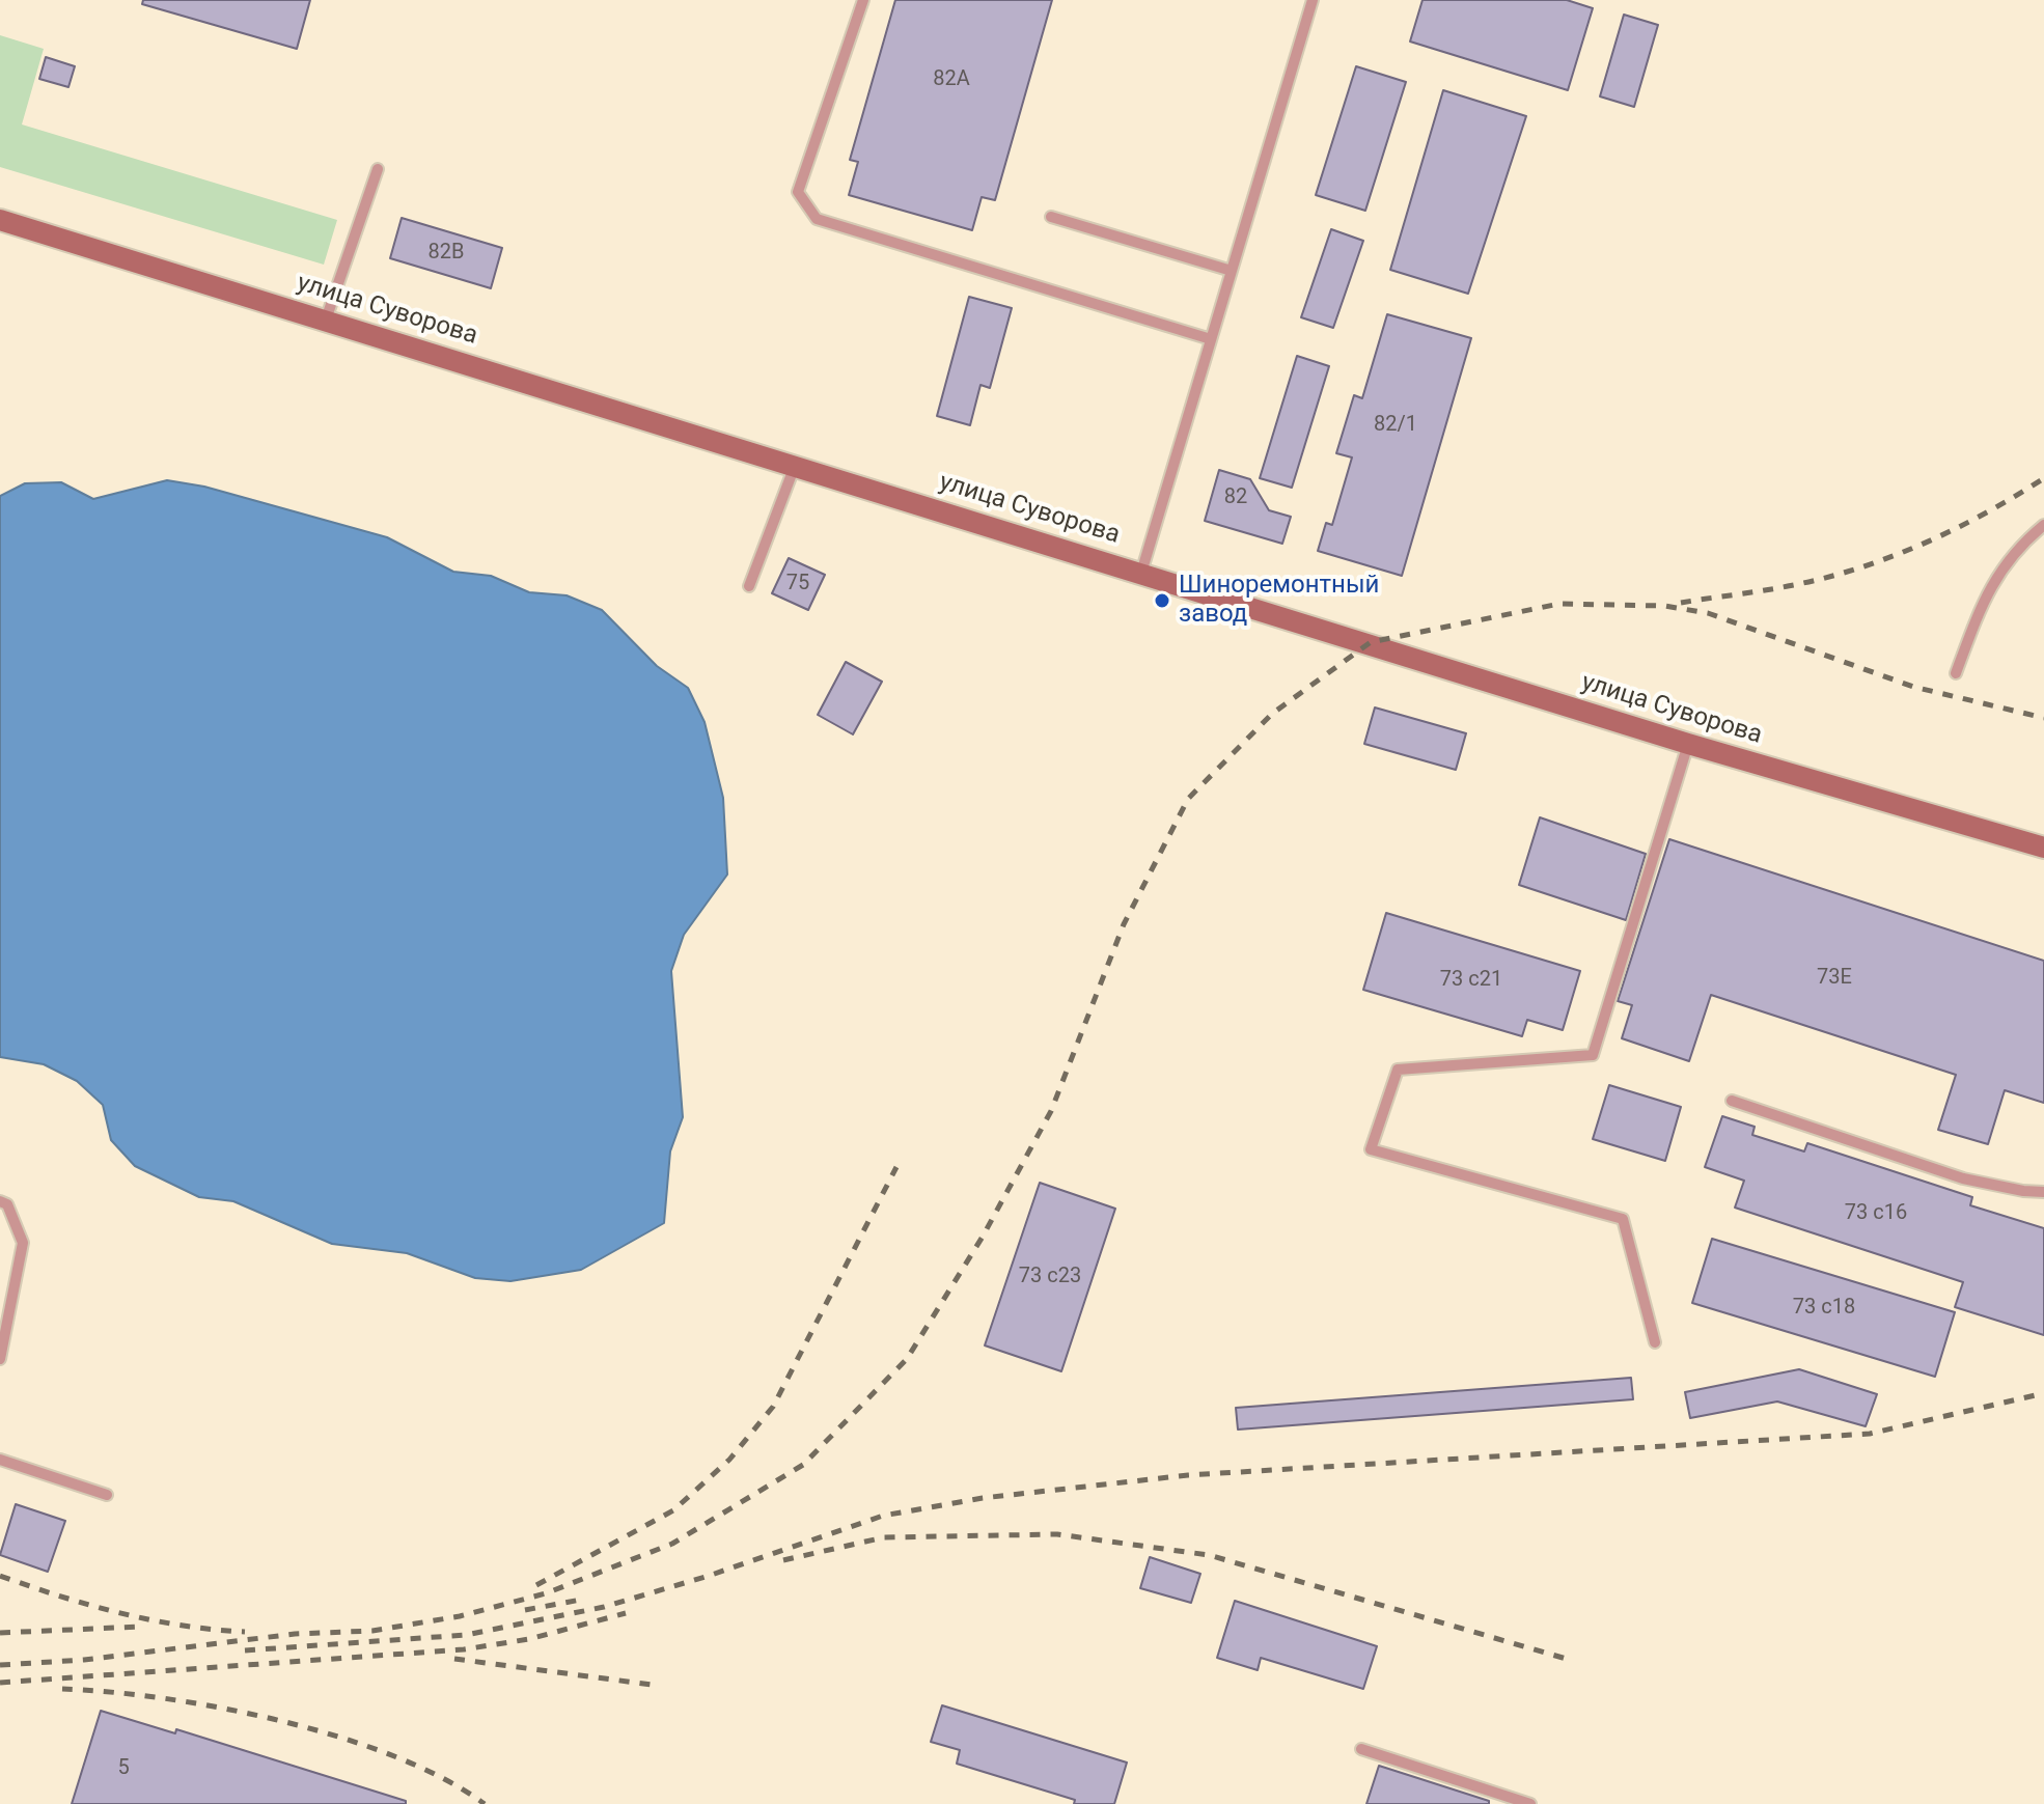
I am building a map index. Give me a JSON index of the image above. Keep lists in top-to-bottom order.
{
  "streets": {
    "main road": ["улица Суворова"]
  },
  "places": ["Шиноремонтный завод"],
  "house_numbers": [
    "82А",
    "82В",
    "82/1",
    "82",
    "75",
    "73Е",
    "73 с21",
    "73 с16",
    "73 с23",
    "73 с18",
    "5"
  ]
}
